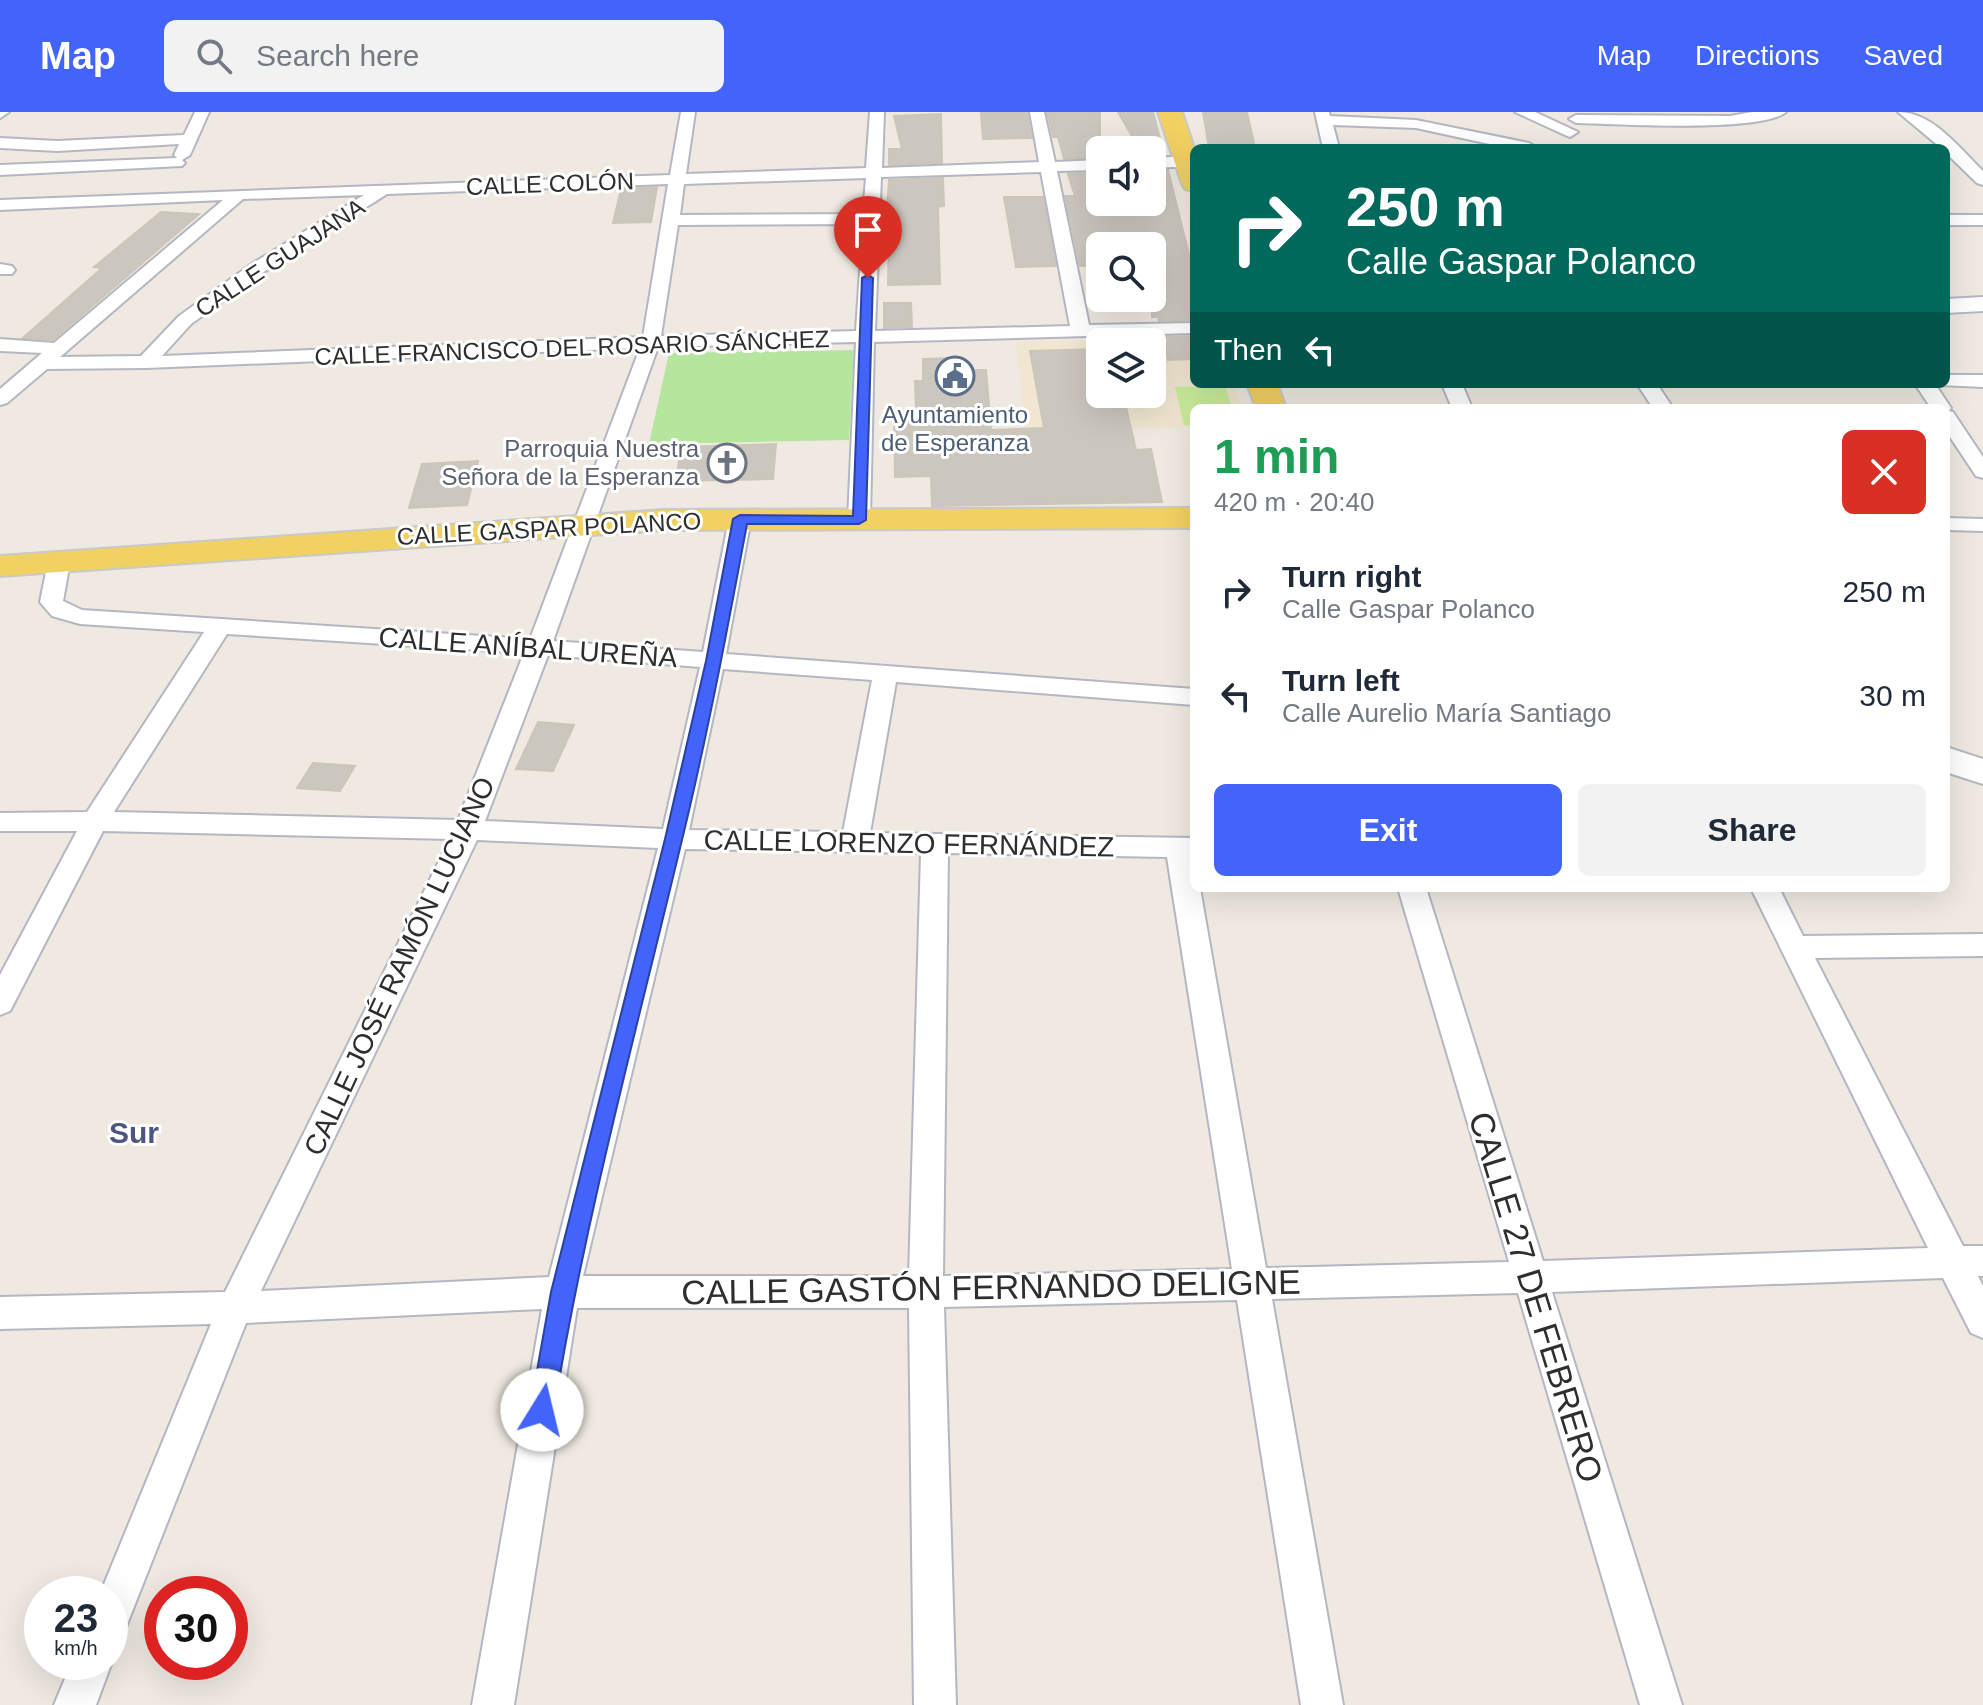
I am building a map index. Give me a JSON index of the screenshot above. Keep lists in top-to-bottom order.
{
  "streets": {
    "main road": ["CALLE GASPAR POLANCO"],
    "street": [
      "CALLE COLÓN",
      "CALLE GUAJANA",
      "CALLE FRANCISCO DEL ROSARIO SÁNCHEZ",
      "CALLE ANÍBAL UREÑA",
      "CALLE LORENZO FERNÁNDEZ",
      "CALLE JOSÉ RAMÓN LUCIANO",
      "CALLE GASTÓN FERNANDO DELIGNE",
      "CALLE 27 DE FEBRERO"
    ]
  },
  "crossings": [
    ["CALLE COLÓN", "CALLE GUAJANA"],
    ["CALLE COLÓN", "CALLE JOSÉ RAMÓN LUCIANO"],
    ["CALLE GUAJANA", "CALLE FRANCISCO DEL ROSARIO SÁNCHEZ"],
    ["CALLE FRANCISCO DEL ROSARIO SÁNCHEZ", "CALLE JOSÉ RAMÓN LUCIANO"],
    ["CALLE GASPAR POLANCO", "CALLE ANÍBAL UREÑA"],
    ["CALLE GASPAR POLANCO", "CALLE JOSÉ RAMÓN LUCIANO"],
    ["CALLE ANÍBAL UREÑA", "CALLE JOSÉ RAMÓN LUCIANO"],
    ["CALLE LORENZO FERNÁNDEZ", "CALLE JOSÉ RAMÓN LUCIANO"],
    ["CALLE JOSÉ RAMÓN LUCIANO", "CALLE GASTÓN FERNANDO DELIGNE"],
    ["CALLE GASTÓN FERNANDO DELIGNE", "CALLE 27 DE FEBRERO"]
  ],
  "districts": ["Sur"],
  "places": {
    "public building": ["Ayuntamiento de Esperanza"],
    "church": ["Parroquia Nuestra Señora de la Esperanza"]
  },
  "page": {
    "header": "Map",
    "search": "Search here",
    "nav": ["Map", "Directions", "Saved"],
    "turn": ["250 m", "Calle Gaspar Polanco"],
    "then": "Then",
    "heading": ["1 min", "420 m · 20:40"],
    "list": [
      {
        "name": "Turn right",
        "note": "Calle Gaspar Polanco",
        "value": "250 m"
      },
      {
        "name": "Turn left",
        "note": "Calle Aurelio María Santiago",
        "value": "30 m"
      }
    ],
    "buttons": ["Exit", "Share"],
    "speed": "23 km/h",
    "limit": "30"
  }
}
